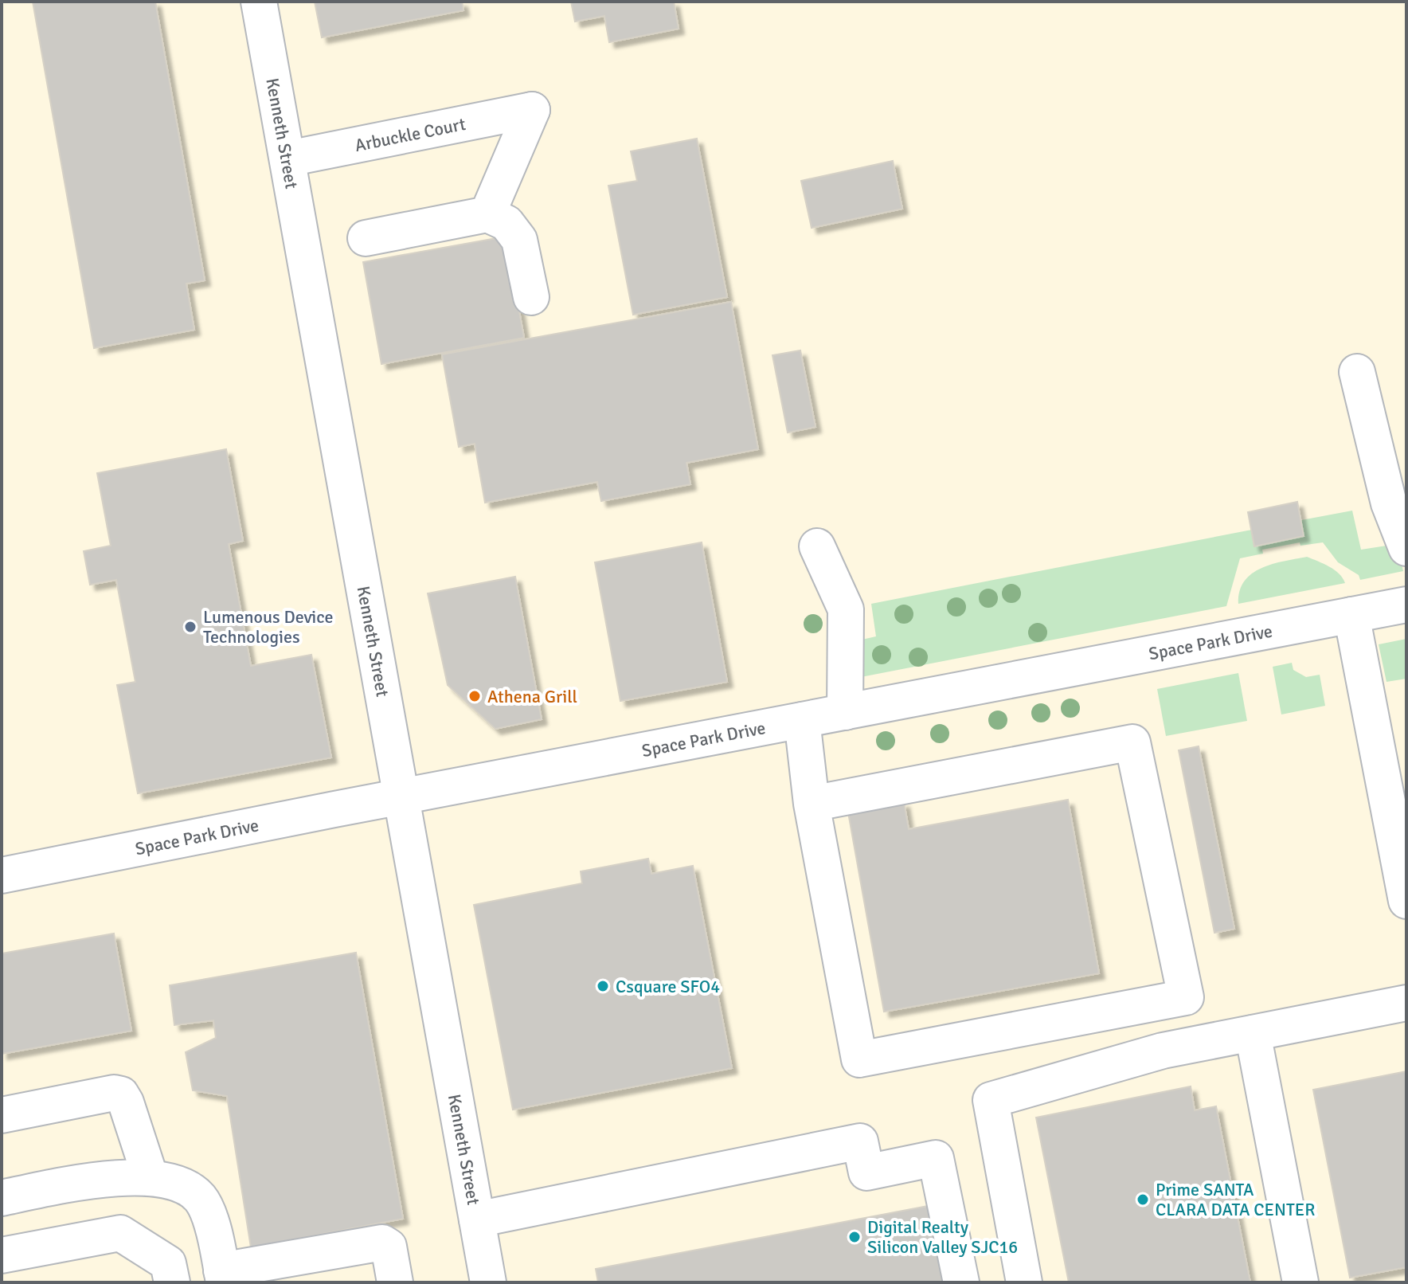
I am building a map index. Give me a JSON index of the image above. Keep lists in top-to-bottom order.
{
  "streets": {
    "street": ["Kenneth Street", "Arbuckle Court", "Space Park Drive"]
  },
  "crossings": [
    ["Kenneth Street", "Arbuckle Court"],
    ["Kenneth Street", "Space Park Drive"]
  ],
  "places": [
    "Lumenous Device Technologies",
    "Athena Grill",
    "Csquare SFO4",
    "Prime SANTA CLARA DATA CENTER",
    "Digital Realty Silicon Valley SJC16"
  ]
}
